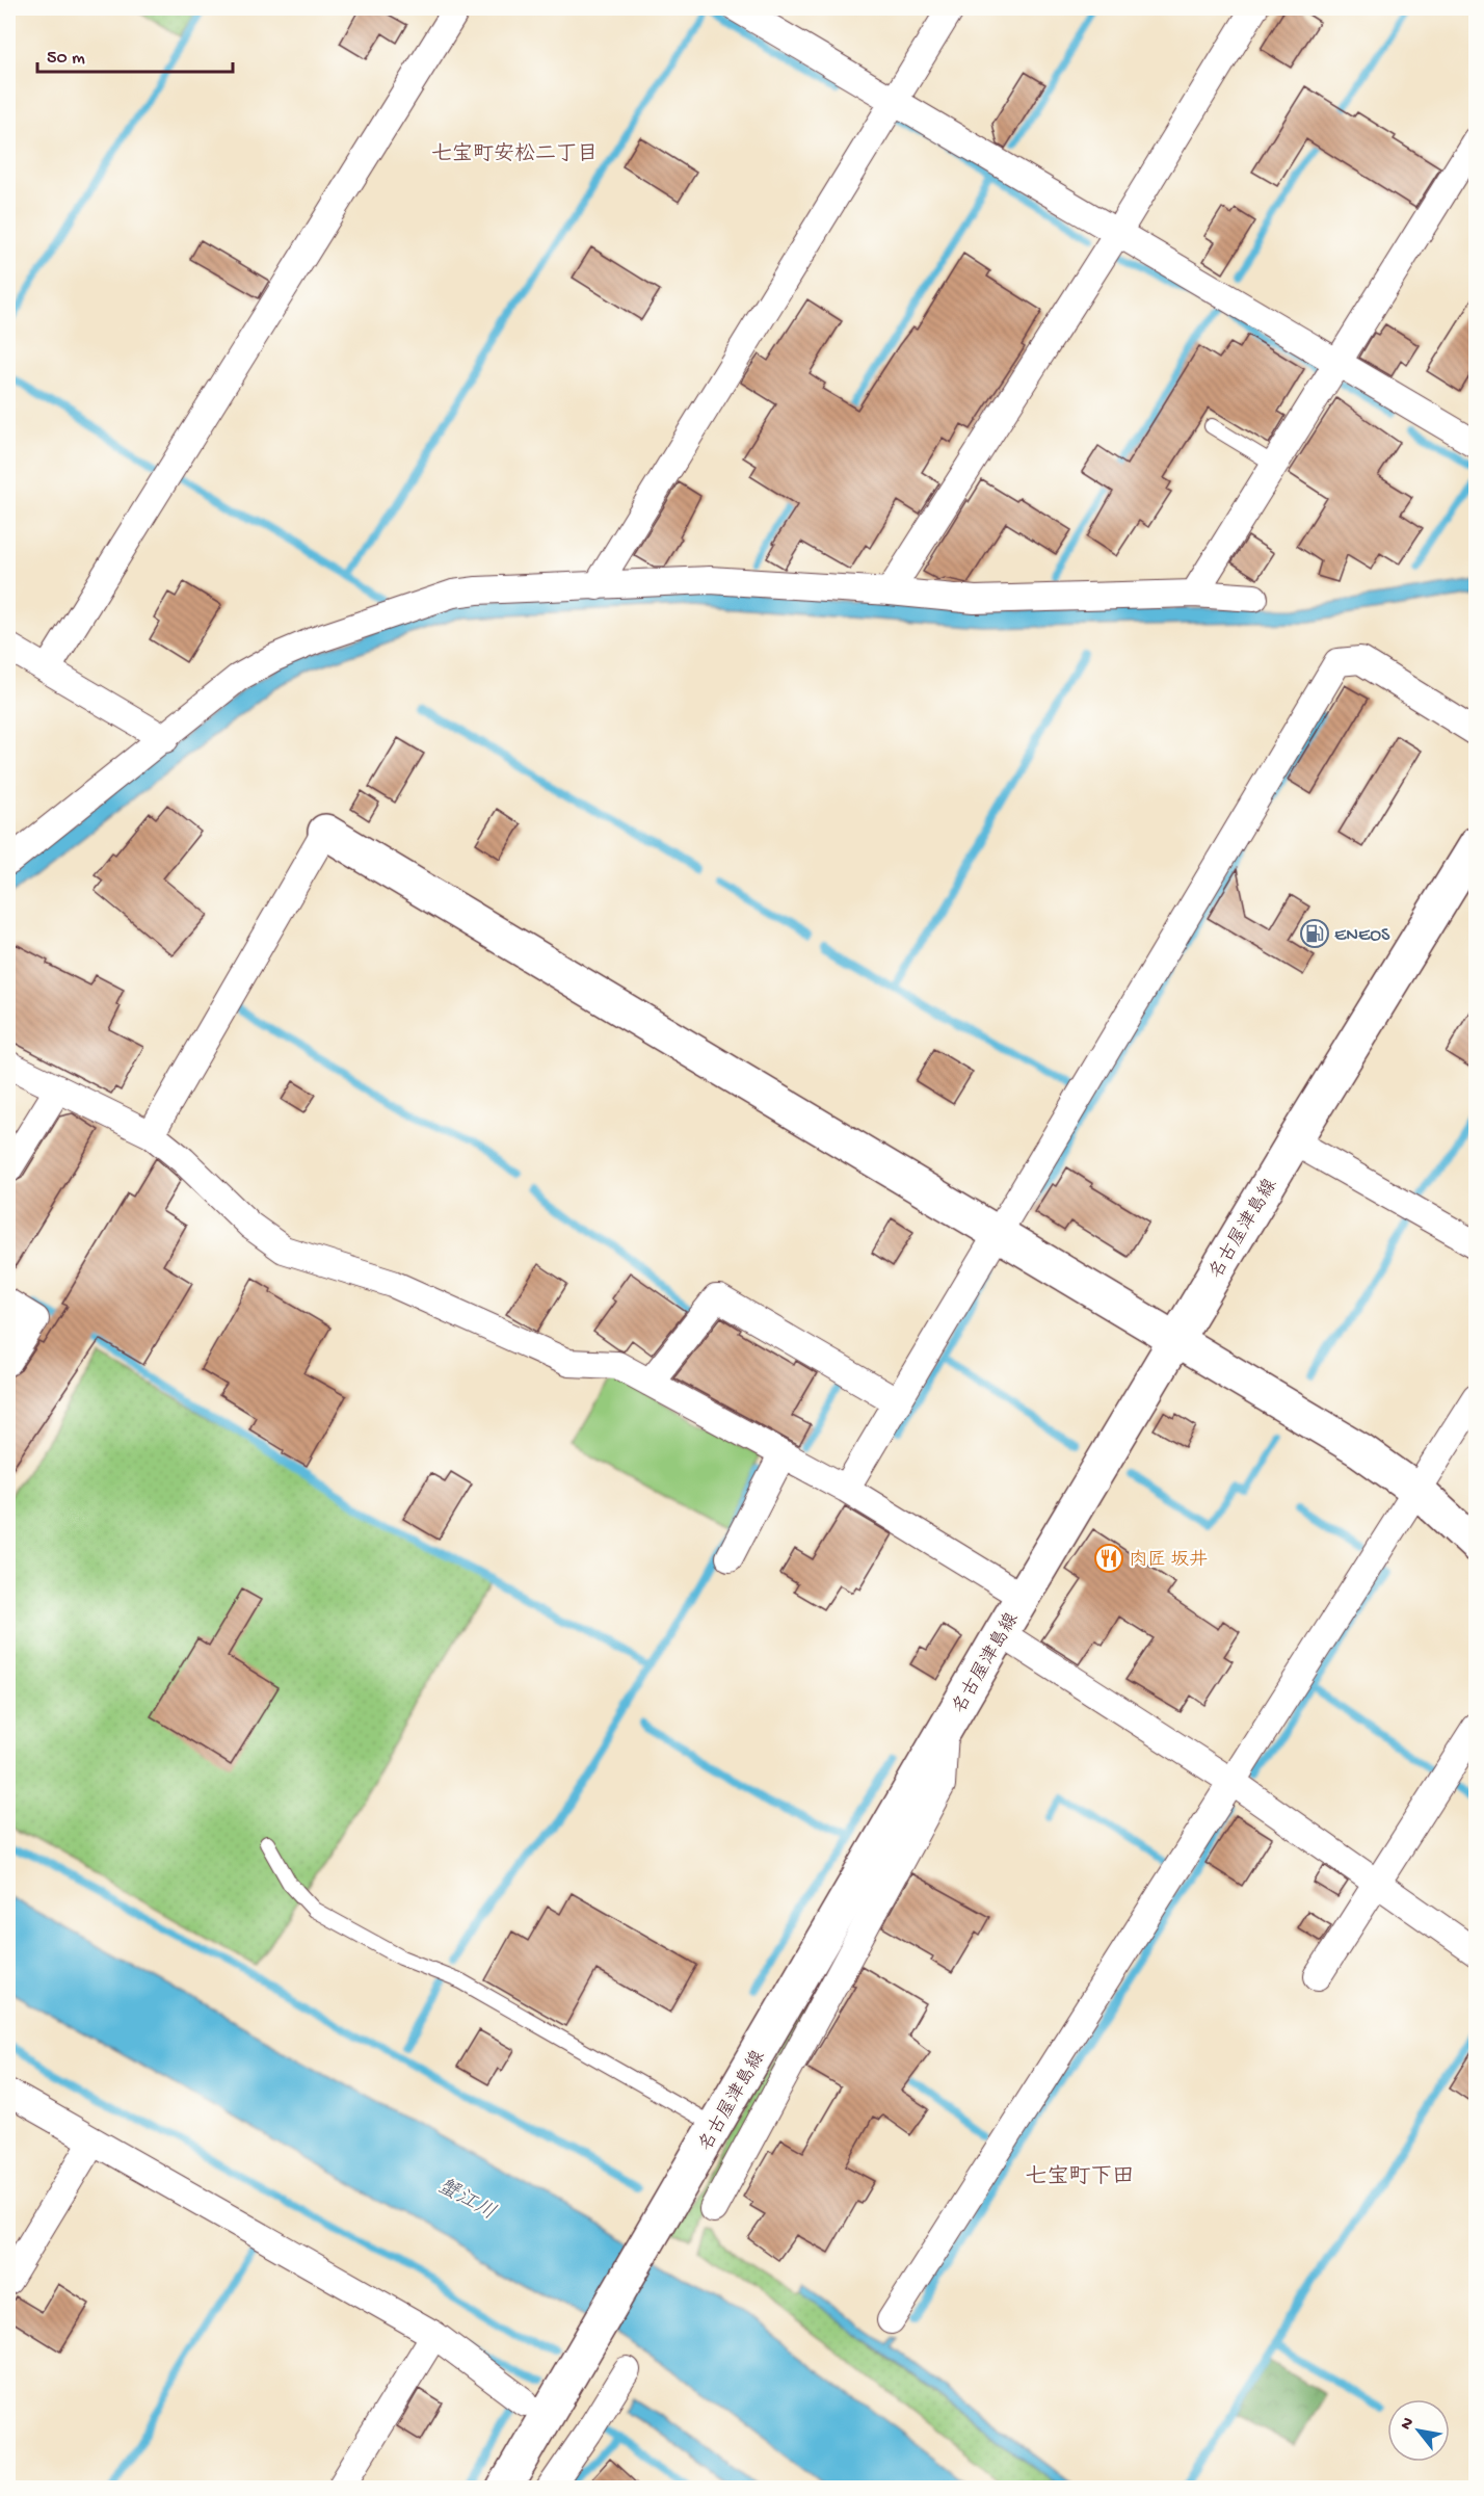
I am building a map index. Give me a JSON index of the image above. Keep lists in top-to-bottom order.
{
  "streets": {
    "main road": ["名古屋津島線"]
  },
  "districts": ["七宝町安松二丁目", "七宝町下田"],
  "water": ["蟹江川"],
  "places": {
    "fuel station": ["ENEOS"],
    "restaurant": ["肉匠 坂井"]
  },
  "scale_bar": "50 m",
  "north": "top left"
}
